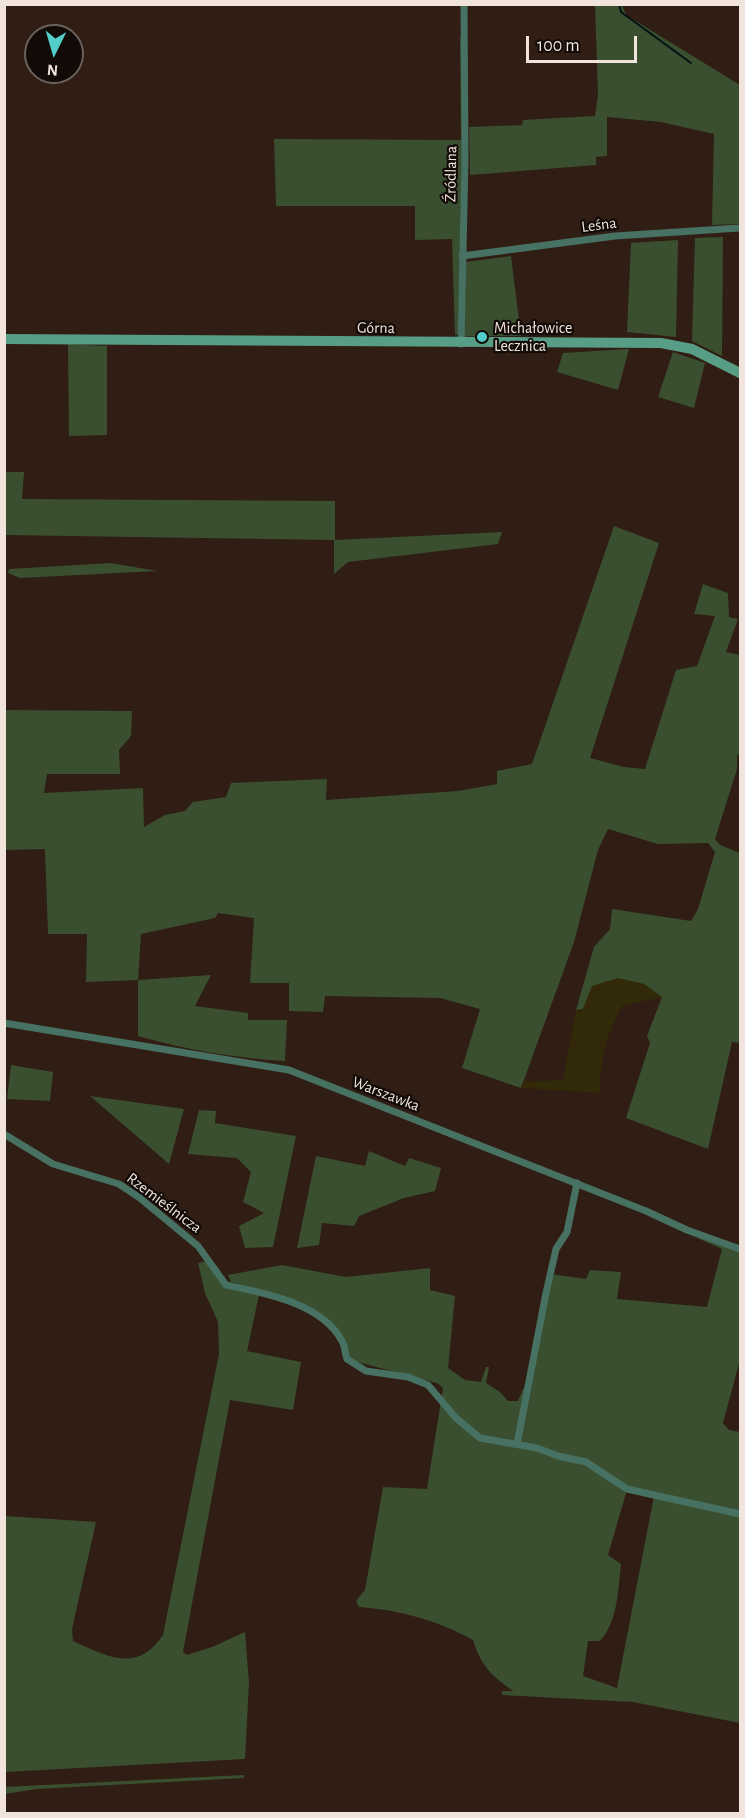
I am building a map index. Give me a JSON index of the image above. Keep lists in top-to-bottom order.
{
  "streets": {
    "street": [
      "Źródlana",
      "Leśna",
      "Górna",
      "Warszawka",
      "Rzemieślnicza"
    ]
  },
  "crossings": [
    ["Źródlana", "Leśna"],
    ["Źródlana", "Górna"]
  ],
  "places": ["Michałowice Lecznica"],
  "scale_bar": "100 m",
  "north": "bottom"
}
